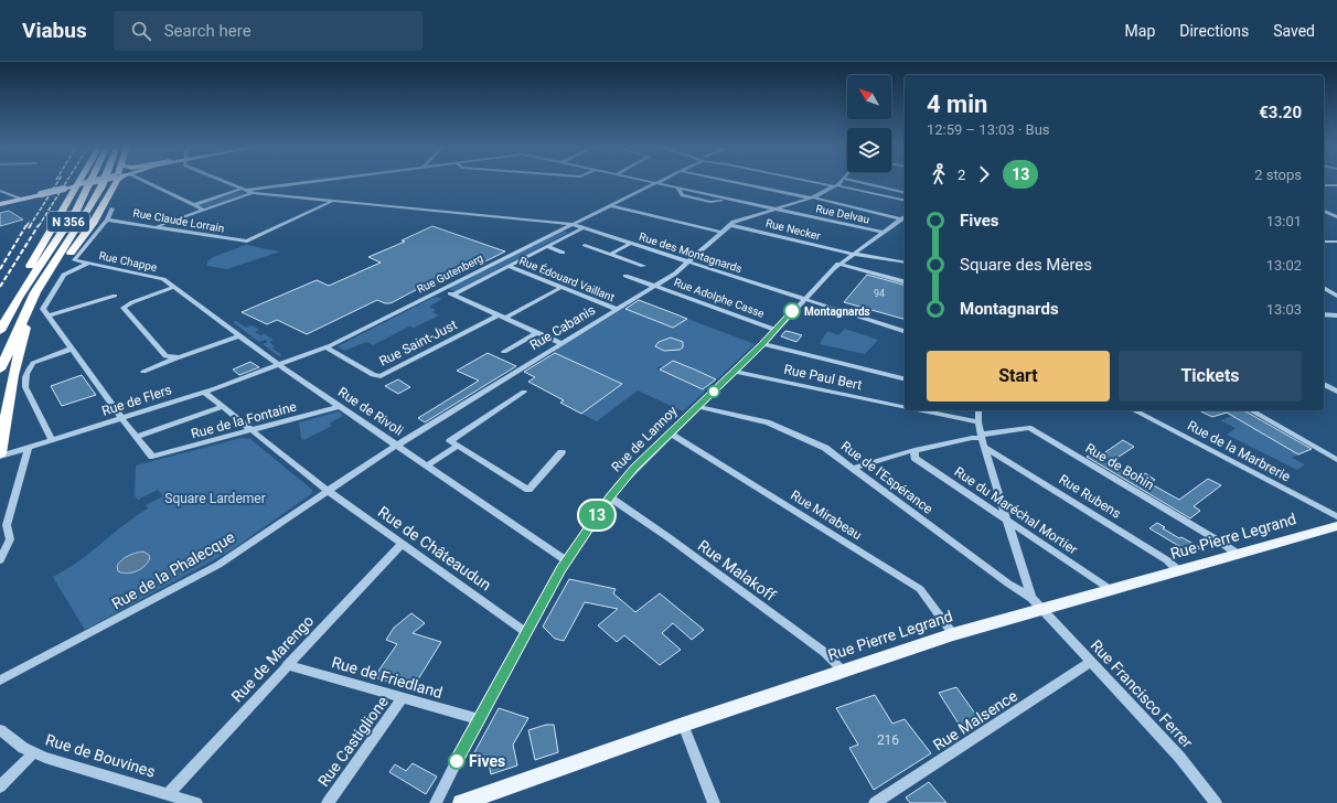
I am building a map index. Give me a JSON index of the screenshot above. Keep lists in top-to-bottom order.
{
  "streets": {
    "highway": ["N 356"],
    "main road": ["Rue Pierre Legrand"],
    "street": [
      "Rue Delvau",
      "Rue Claude Lorrain",
      "Rue Necker",
      "Rue des Montagnards",
      "Rue Chappe",
      "Rue Gutenberg",
      "Rue Édouard Vaillant",
      "Rue Adolphe Casse",
      "Rue Cabanis",
      "Rue Saint-Just",
      "Rue Paul Bert",
      "Rue de Flers",
      "Rue de Rivoli",
      "Rue de la Fontaine",
      "Rue de Lannoy",
      "Rue de la Marbrerie",
      "Rue de Bohin",
      "Rue de l'Espérance",
      "Rue Rubens",
      "Rue du Maréchal Mortier",
      "Rue Mirabeau",
      "Rue de Châteaudun",
      "Rue de la Phalecque",
      "Rue Malakoff",
      "Rue de Marengo",
      "Rue de Friedland",
      "Rue Francisco Ferrer",
      "Rue Malsence",
      "Rue Castiglione",
      "Rue de Bouvines"
    ]
  },
  "crossings": [
    ["Rue Delvau", "Rue Gutenberg"],
    ["Rue Delvau", "Rue de Lannoy"],
    ["Rue Claude Lorrain", "Rue des Montagnards"],
    ["Rue Necker", "Rue Cabanis"],
    ["Rue Necker", "Rue de Lannoy"],
    ["Rue des Montagnards", "Rue Gutenberg"],
    ["Rue des Montagnards", "Rue Cabanis"],
    ["Rue des Montagnards", "Rue de Lannoy"],
    ["Rue Chappe", "Rue de Rivoli"],
    ["Rue Gutenberg", "Rue Édouard Vaillant"],
    ["Rue Gutenberg", "Rue Saint-Just"],
    ["Rue Gutenberg", "Rue de Flers"],
    ["Rue Gutenberg", "Rue de Rivoli"],
    ["Rue Édouard Vaillant", "Rue Cabanis"],
    ["Rue Adolphe Casse", "Rue Cabanis"],
    ["Rue Adolphe Casse", "Rue de Lannoy"],
    ["Rue Cabanis", "Rue de Rivoli"],
    ["Rue Cabanis", "Rue de la Phalecque"],
    ["Rue Paul Bert", "Rue de Lannoy"],
    ["Rue de Flers", "Rue de Rivoli"],
    ["Rue de Flers", "Rue de Châteaudun"],
    ["Rue de Rivoli", "Rue de la Fontaine"],
    ["Rue de Rivoli", "Rue de Lannoy"],
    ["Rue de Rivoli", "Rue de la Phalecque"],
    ["Rue de la Fontaine", "Rue de Châteaudun"],
    ["Rue de Lannoy", "Rue de l'Espérance"],
    ["Rue de Lannoy", "Rue Mirabeau"],
    ["Rue de Lannoy", "Rue de Châteaudun"],
    ["Rue de Lannoy", "Rue Malakoff"],
    ["Rue de Lannoy", "Rue de Friedland"],
    ["Rue de Bohin", "Rue de l'Espérance"],
    ["Rue de Bohin", "Rue Rubens"],
    ["Rue de Bohin", "Rue du Maréchal Mortier"],
    ["Rue de Bohin", "Rue Pierre Legrand"],
    ["Rue de l'Espérance", "Rue Pierre Legrand"],
    ["Rue de l'Espérance", "Rue Francisco Ferrer"],
    ["Rue Rubens", "Rue Pierre Legrand"],
    ["Rue du Maréchal Mortier", "Rue Pierre Legrand"],
    ["Rue Mirabeau", "Rue Pierre Legrand"],
    ["Rue Pierre Legrand", "Rue Malakoff"],
    ["Rue Pierre Legrand", "Rue Francisco Ferrer"],
    ["Rue de Châteaudun", "Rue de la Phalecque"],
    ["Rue de Châteaudun", "Rue de Marengo"],
    ["Rue de Marengo", "Rue de Friedland"],
    ["Rue de Marengo", "Rue de Bouvines"],
    ["Rue de Friedland", "Rue Castiglione"],
    ["Rue Francisco Ferrer", "Rue Malsence"]
  ],
  "parks": ["Square Lardemer"],
  "places": ["Montagnards", "Fives"],
  "lines": ["bus line 13"],
  "house_numbers": ["94", "216"],
  "north": "top left",
  "page": {
    "header": "Viabus",
    "search": "Search here",
    "nav": ["Map", "Directions", "Saved"],
    "on_map": "13",
    "heading": ["4 min", "12:59 – 13:03 · Bus", "€3.20"],
    "legs": ["2", "13", "2 stops"],
    "list": [
      {
        "name": "Fives",
        "value": "13:01"
      },
      {
        "name": "Square des Mères",
        "value": "13:02"
      },
      {
        "name": "Montagnards",
        "value": "13:03"
      }
    ],
    "buttons": ["Start", "Tickets"]
  }
}
